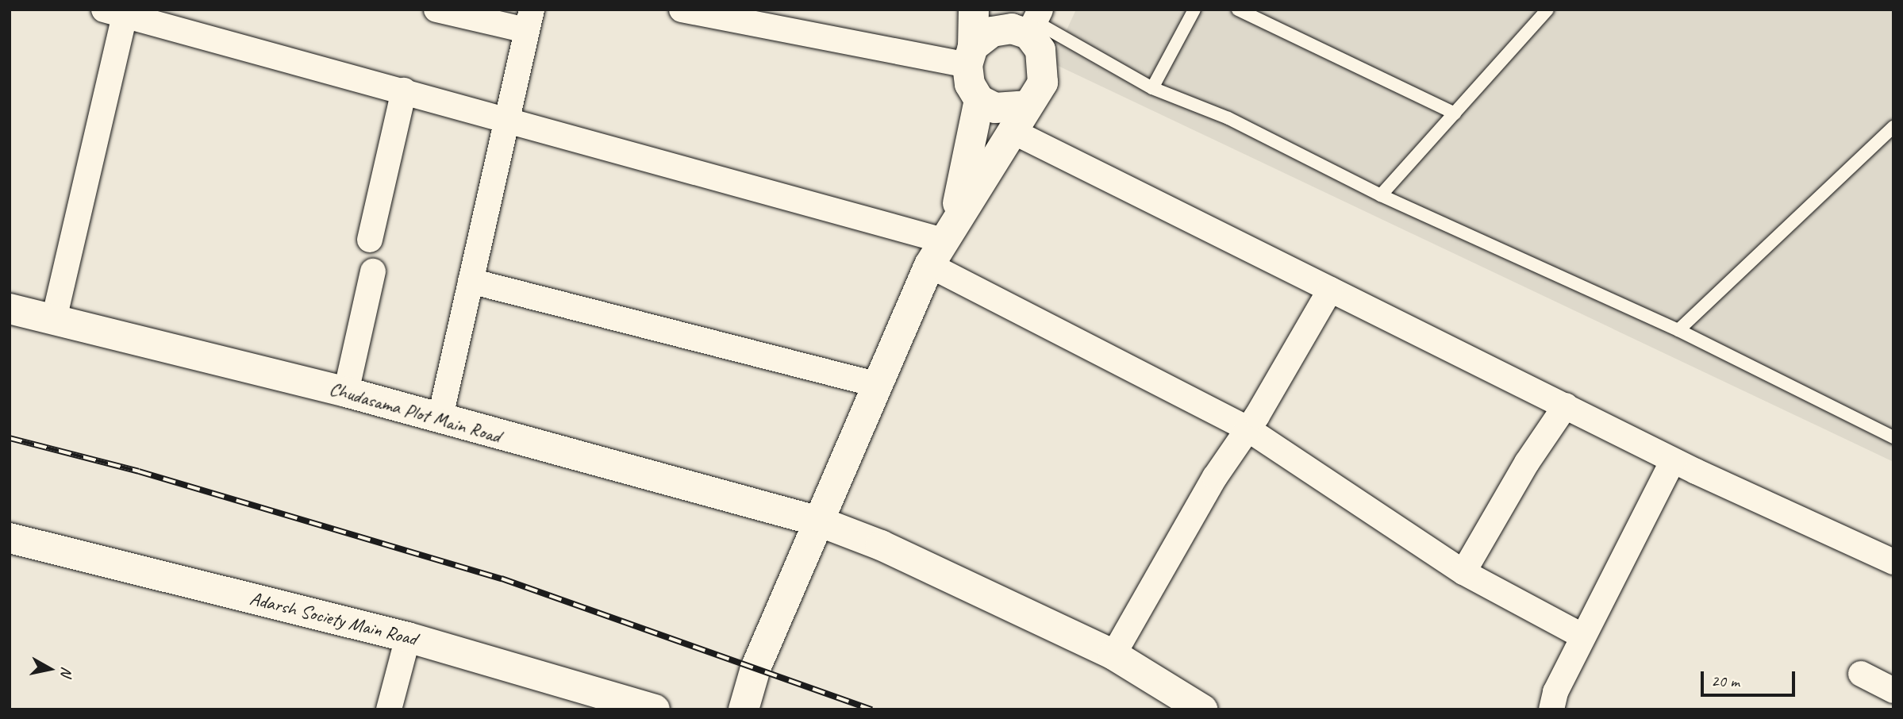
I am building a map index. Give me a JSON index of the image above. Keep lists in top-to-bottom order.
{
  "streets": {
    "street": ["Chudasama Plot Main Road", "Adarsh Society Main Road"]
  },
  "scale_bar": "20 m",
  "north": "right"
}
